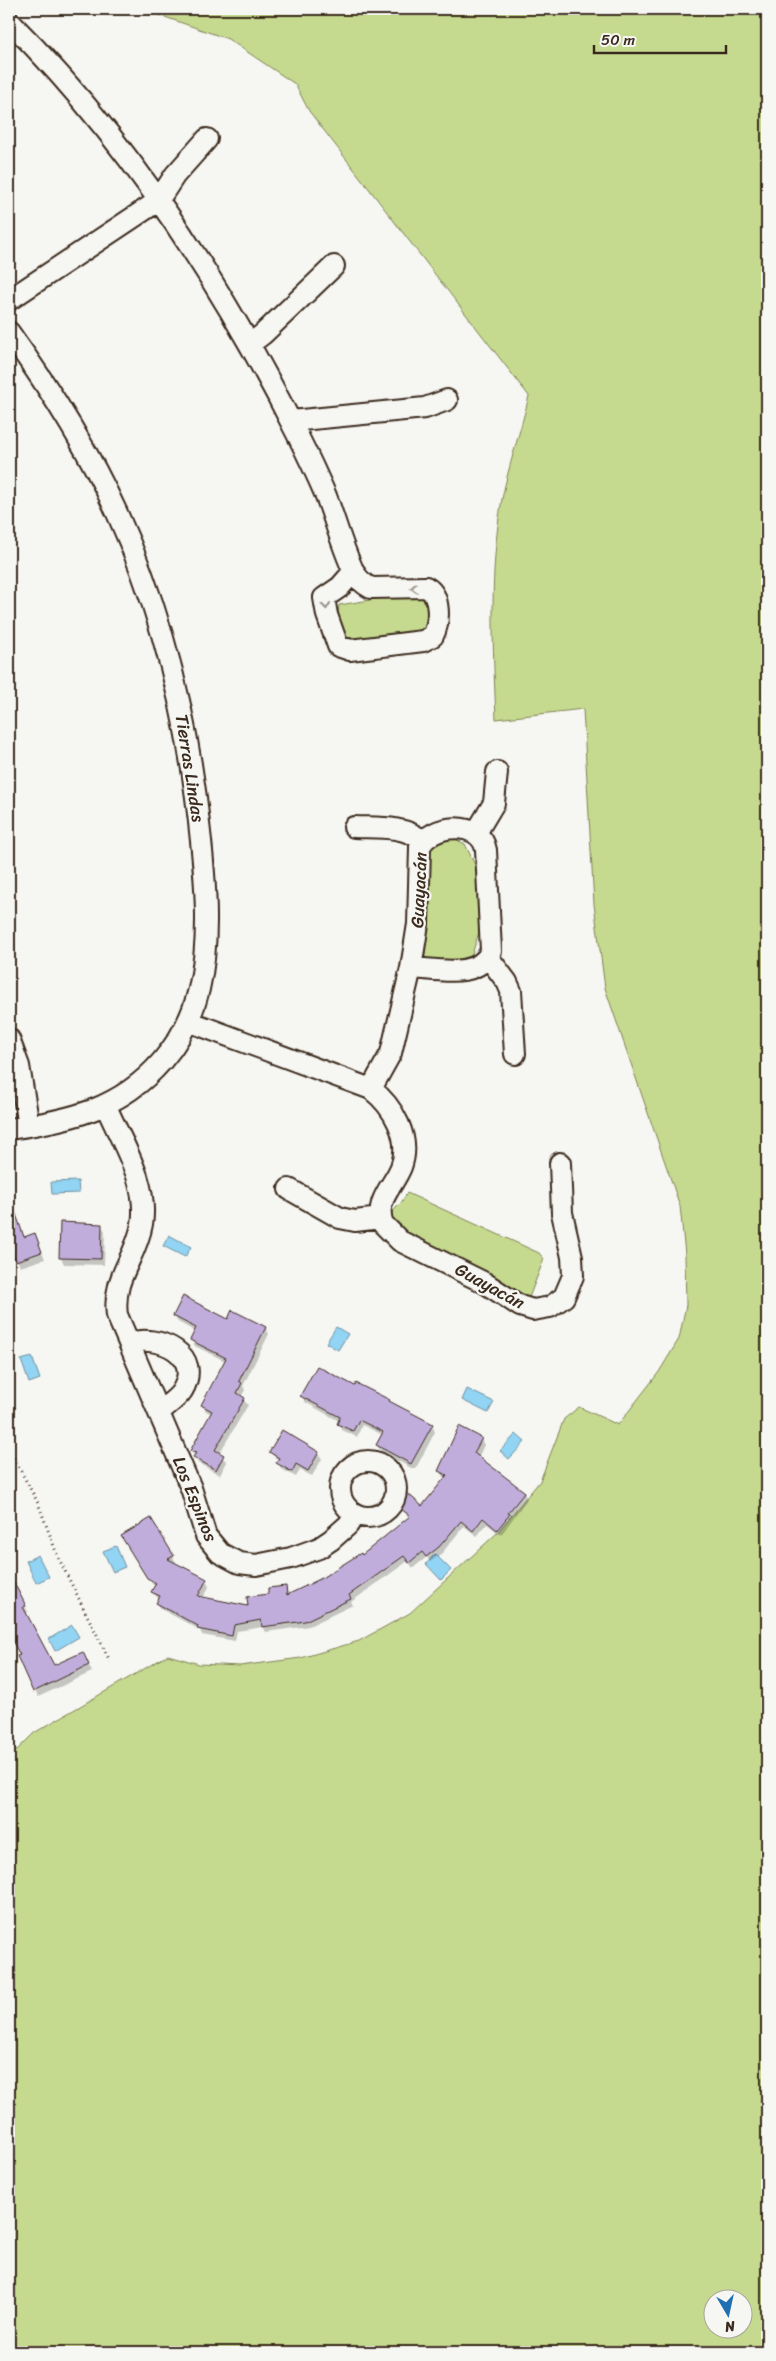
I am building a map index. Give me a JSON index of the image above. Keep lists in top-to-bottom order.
{
  "streets": {
    "street": ["Tierras Lindas", "Guayacán", "Los Espinos"]
  },
  "crossings": [
    ["Tierras Lindas", "Los Espinos"]
  ],
  "scale_bar": "50 m",
  "north": "bottom"
}
